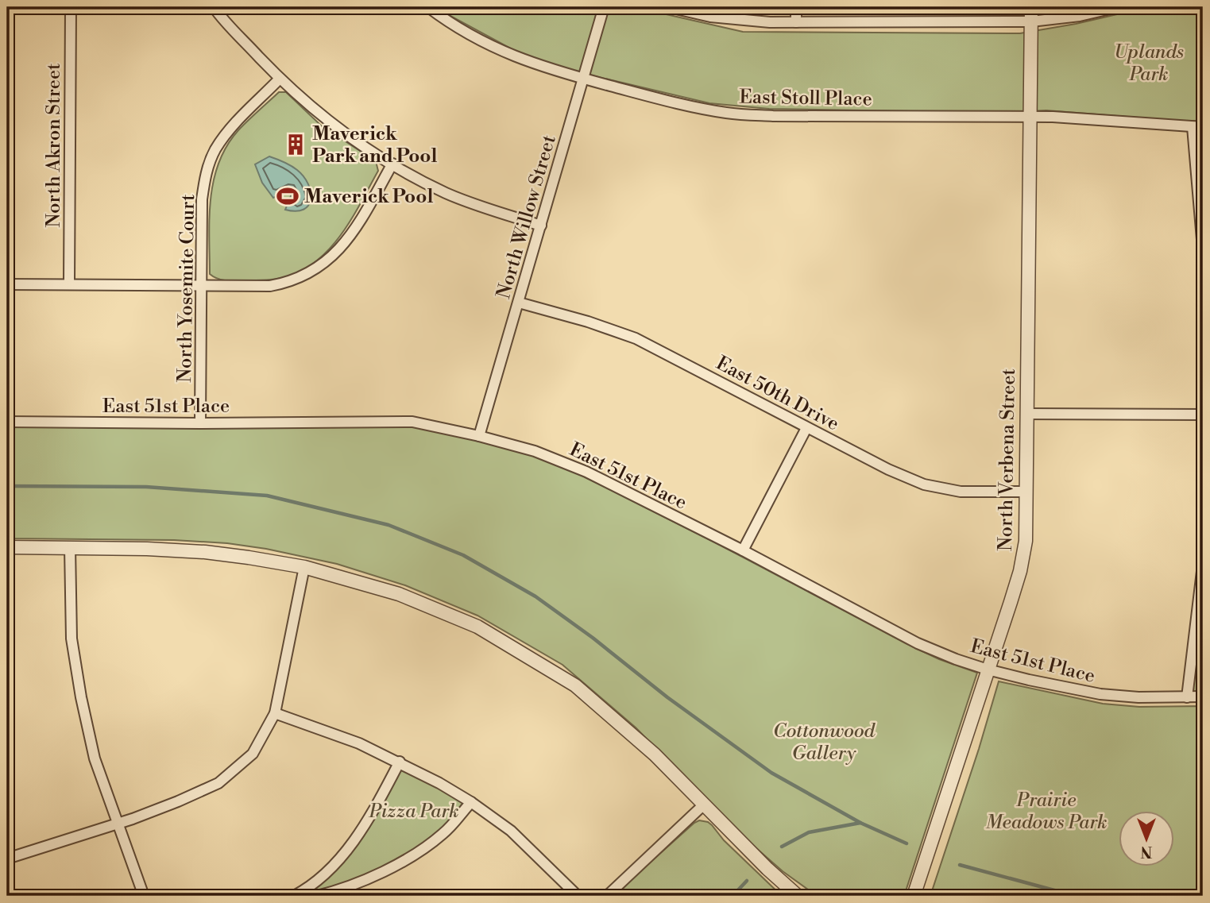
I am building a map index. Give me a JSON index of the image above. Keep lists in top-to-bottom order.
{
  "streets": {
    "street": [
      "East Stoll Place",
      "North Akron Street",
      "North Willow Street",
      "North Yosemite Court",
      "East 50th Drive",
      "East 51st Place",
      "North Verbena Street"
    ]
  },
  "crossings": [
    ["East Stoll Place", "North Willow Street"],
    ["East Stoll Place", "North Verbena Street"],
    ["North Willow Street", "East 50th Drive"],
    ["North Willow Street", "East 51st Place"],
    ["North Yosemite Court", "East 51st Place"],
    ["East 50th Drive", "North Verbena Street"],
    ["East 51st Place", "North Verbena Street"]
  ],
  "parks": [
    "Uplands Park",
    "Cottonwood Gallery",
    "Prairie Meadows Park",
    "Pizza Park"
  ],
  "places": {
    "building": ["Maverick Park and Pool"],
    "sports": ["Maverick Pool"]
  },
  "north": "bottom"
}
